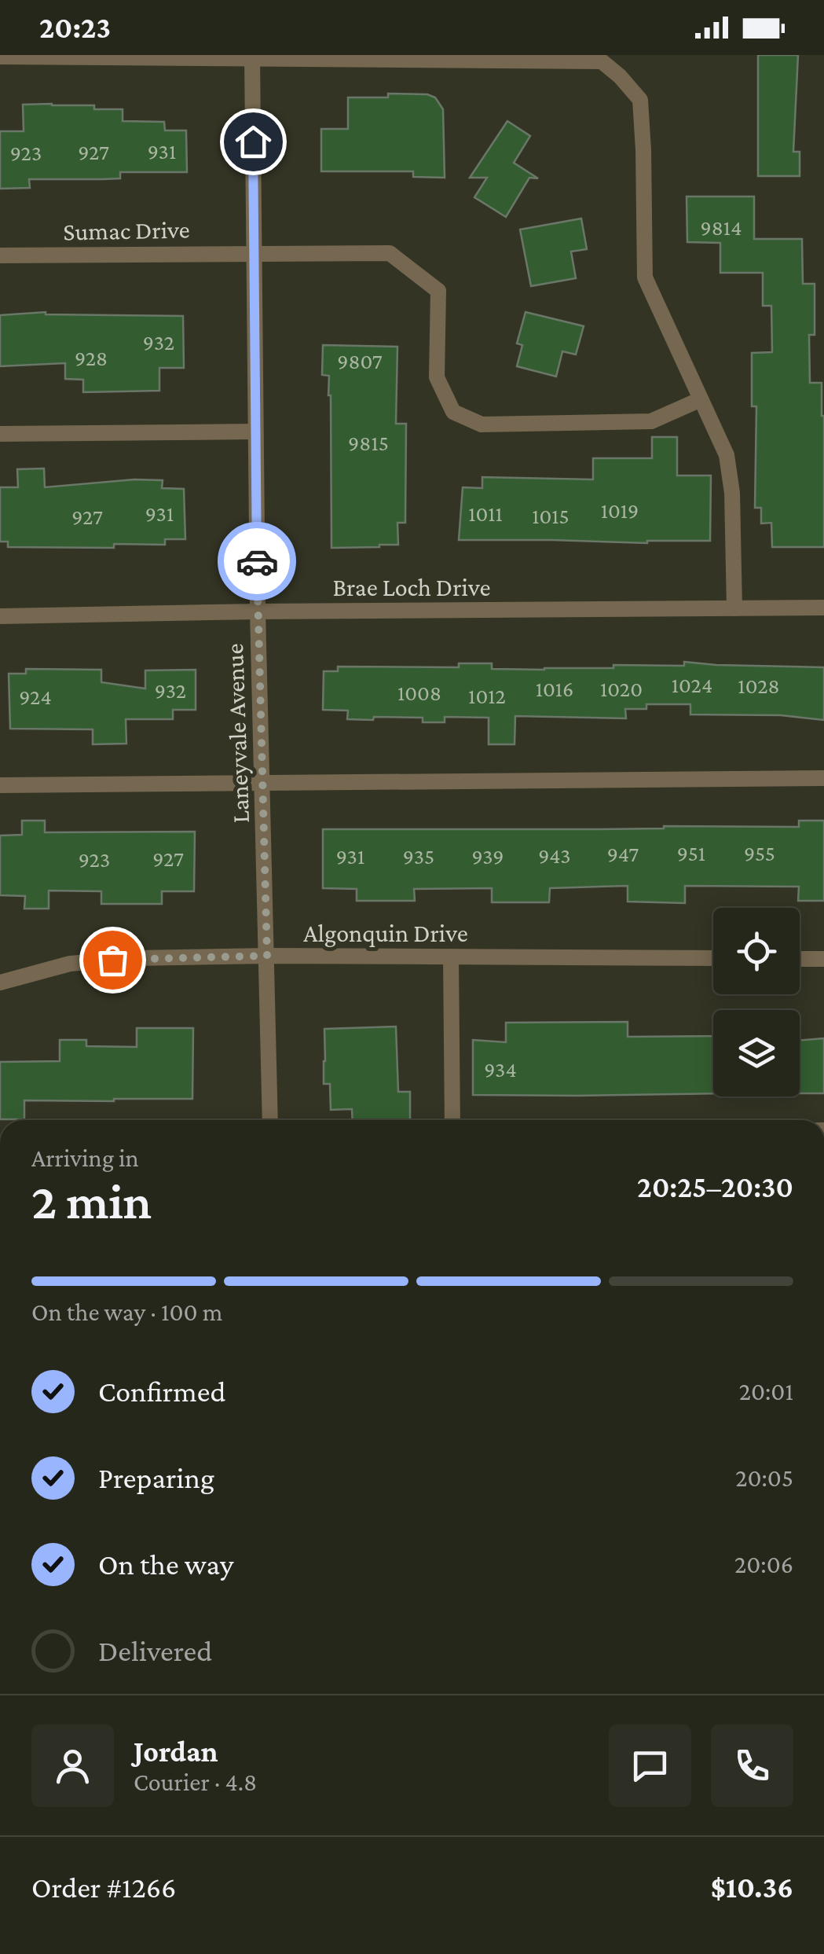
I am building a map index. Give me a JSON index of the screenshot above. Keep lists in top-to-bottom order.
{
  "streets": {
    "street": [
      "Sumac Drive",
      "Brae Loch Drive",
      "Laneyvale Avenue",
      "Algonquin Drive"
    ]
  },
  "crossings": [
    ["Sumac Drive", "Laneyvale Avenue"],
    ["Brae Loch Drive", "Laneyvale Avenue"],
    ["Laneyvale Avenue", "Algonquin Drive"]
  ],
  "house_numbers": [
    "931",
    "927",
    "923",
    "9814",
    "932",
    "928",
    "9807",
    "9815",
    "1019",
    "931",
    "1011",
    "1015",
    "927",
    "1024",
    "1028",
    "1016",
    "1020",
    "932",
    "1008",
    "1012",
    "924",
    "951",
    "955",
    "947",
    "943",
    "931",
    "935",
    "939",
    "927",
    "923",
    "934"
  ],
  "page": {
    "status": "20:23",
    "heading": ["2 min", "Arriving in", "20:25–20:30"],
    "panel": [
      "Jordan",
      "Courier · 4.8",
      "Order #1266",
      "$10.36"
    ],
    "bar": "On the way · 100 m",
    "list": [
      ["Confirmed", "20:01"],
      ["Preparing", "20:05"],
      ["On the way", "20:06"],
      "Delivered"
    ]
  }
}
